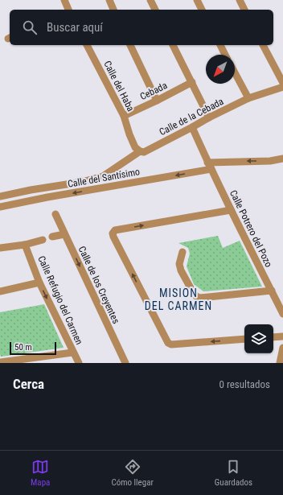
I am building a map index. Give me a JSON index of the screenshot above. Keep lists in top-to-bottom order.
{
  "streets": {
    "street": [
      "Calle del Haba",
      "Cebada",
      "Calle de la Cebada",
      "Calle del Santísimo",
      "Calle Potrero del Pozo",
      "Calle de los Creyentes",
      "Calle Refugio del Carmen"
    ]
  },
  "crossings": [
    ["Calle del Haba", "Cebada"],
    ["Calle del Haba", "Calle de la Cebada"],
    ["Calle de la Cebada", "Calle Potrero del Pozo"],
    ["Calle del Santísimo", "Calle Potrero del Pozo"]
  ],
  "one_way": ["Calle del Santísimo", "Calle de los Creyentes", "Calle Refugio del Carmen"],
  "districts": ["MISION DEL CARMEN"],
  "scale_bar": "50 m",
  "north": "bottom left",
  "page": {
    "search": "Buscar aquí",
    "scale": "50 m",
    "heading": ["Cerca", "0 resultados"],
    "nav": ["Mapa", "Cómo llegar", "Guardados"]
  }
}
